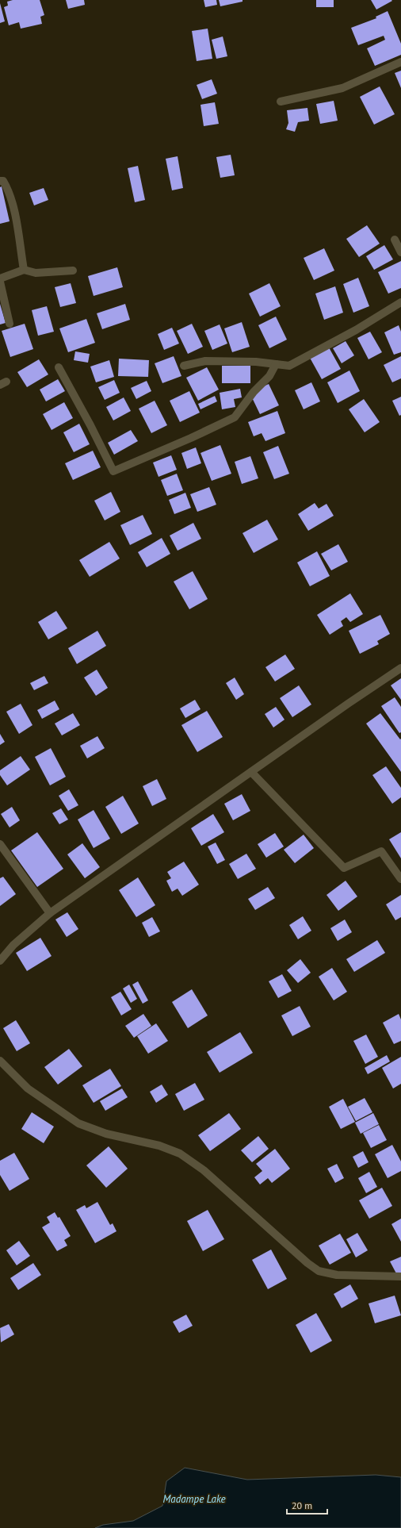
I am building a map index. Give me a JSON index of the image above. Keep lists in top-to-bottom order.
{
  "water": ["Madampe Lake"],
  "scale_bar": "20 m"
}
